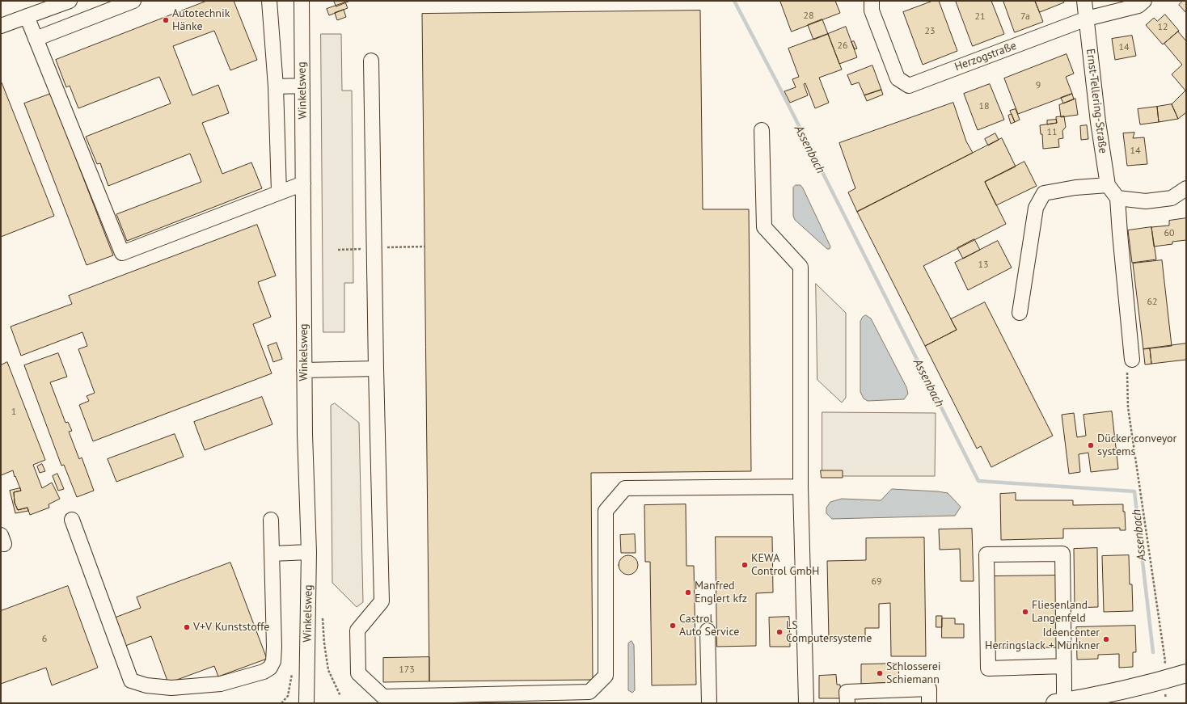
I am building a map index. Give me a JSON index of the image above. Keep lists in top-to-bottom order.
{
  "streets": {
    "street": ["Herzogstraße", "Winkelsweg", "Ernst-Tellering-Straße"]
  },
  "crossings": [
    ["Herzogstraße", "Ernst-Tellering-Straße"]
  ],
  "water": ["Assenbach"],
  "places": [
    "Autotechnik Hänke",
    "Dücker conveyor systems",
    "KEWA Control GmbH",
    "Manfred Englert kfz",
    "Fliesenland Langenfeld",
    "Castrol Auto Service",
    "V+V Kunststoffe",
    "LS Computersysteme",
    "Ideencenter Herringslack + Münkner",
    "Schlosserei Schiemann"
  ],
  "house_numbers": [
    "28",
    "21",
    "7a",
    "12",
    "23",
    "26",
    "14",
    "9",
    "18",
    "11",
    "14",
    "60",
    "13",
    "62",
    "1",
    "69",
    "6",
    "173"
  ]
}
